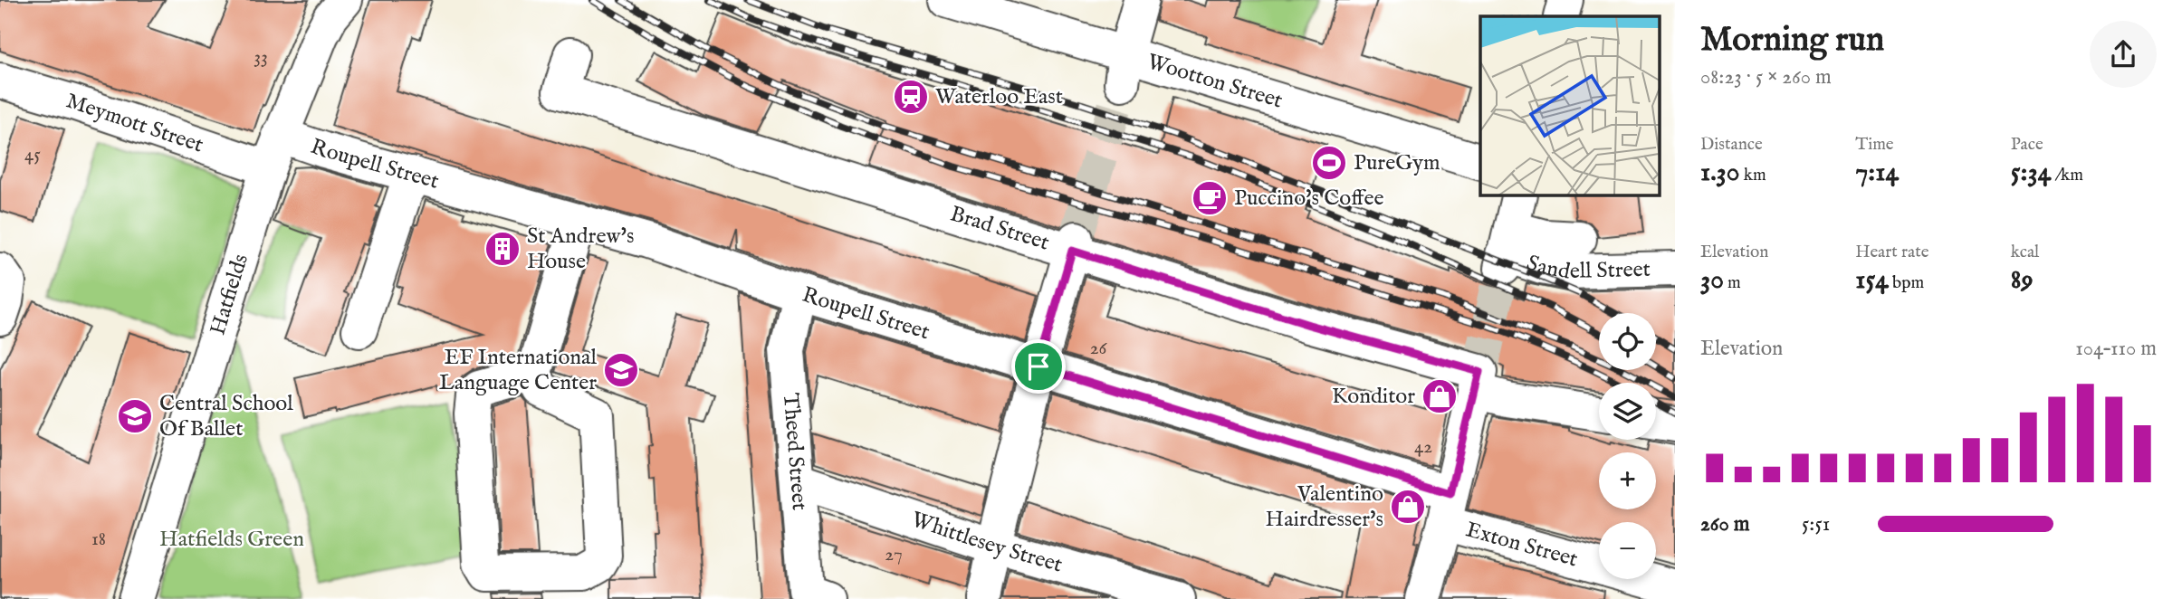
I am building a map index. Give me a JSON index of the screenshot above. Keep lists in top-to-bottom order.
{
  "streets": {
    "street": [
      "Wootton Street",
      "Meymott Street",
      "Roupell Street",
      "Brad Street",
      "Sandell Street",
      "Hatfields",
      "Theed Street",
      "Whittlesey Street",
      "Exton Street"
    ]
  },
  "crossings": [
    ["Meymott Street", "Hatfields"],
    ["Roupell Street", "Hatfields"],
    ["Roupell Street", "Theed Street"],
    ["Roupell Street", "Exton Street"],
    ["Theed Street", "Whittlesey Street"]
  ],
  "parks": ["Hatfields Green"],
  "places": {
    "station": ["Waterloo East"],
    "sports": ["PureGym"],
    "cafe": ["Puccino's Coffee"],
    "building": ["St Andrew's House"],
    "school or university": ["EF International Language Center", "Central School Of Ballet"],
    "shop": ["Konditor", "Valentino Hairdresser's"]
  },
  "house_numbers": [
    "33",
    "45",
    "26",
    "42",
    "18",
    "27"
  ],
  "page": {
    "heading": ["Morning run", "08:23 · 5 × 260 m"],
    "stats": [
      ["Distance", "1.30 km"],
      ["Time", "7:14"],
      ["Pace", "5:34 /km"],
      ["Elevation", "30 m"],
      ["Heart rate", "154 bpm"],
      ["kcal", "89"]
    ],
    "map_buttons": ["+", "−"],
    "chart": ["Elevation", "104–110 m"],
    "list": [
      {
        "name": "260 m",
        "note": "5:51"
      }
    ]
  }
}
